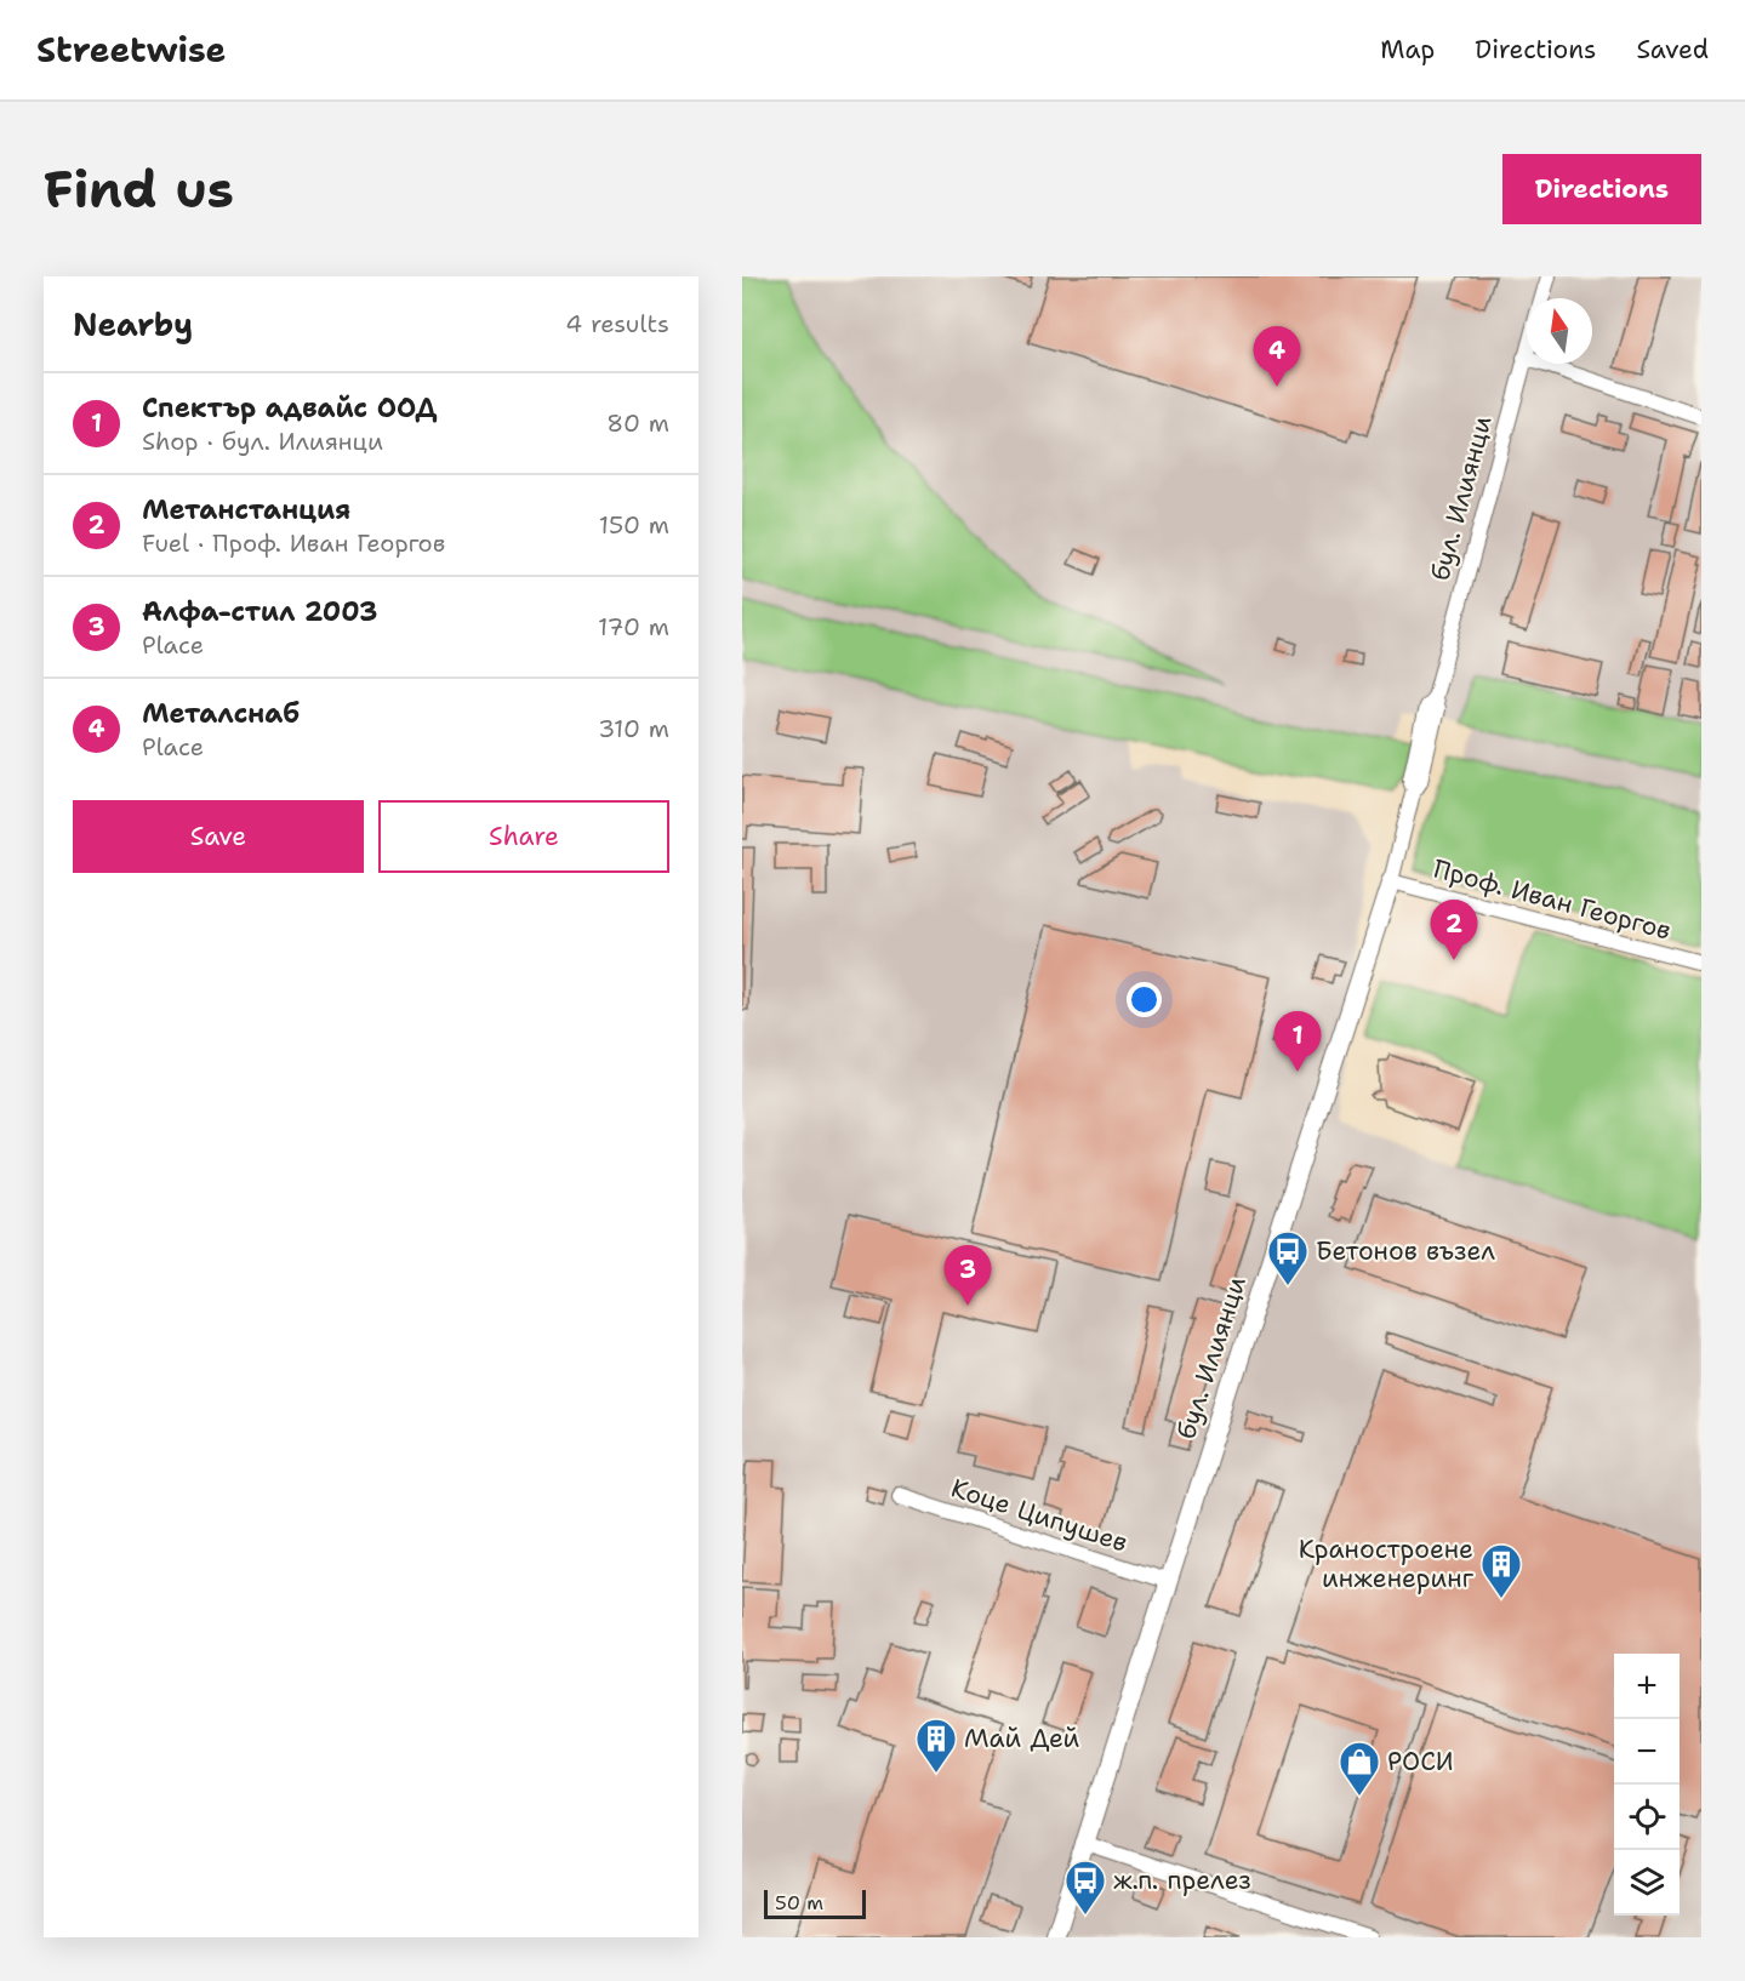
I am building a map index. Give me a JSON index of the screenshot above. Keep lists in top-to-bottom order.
{
  "streets": {
    "street": ["бул. Илиянци", "Проф. Иван Георгов", "Коце Ципушев"]
  },
  "crossings": [
    ["бул. Илиянци", "Проф. Иван Георгов"],
    ["бул. Илиянци", "Коце Ципушев"]
  ],
  "places": {
    "bus stop": ["Бетонов възел", "ж.п. прелез"],
    "building": ["Краностроене инженеринг", "Май Дей"],
    "shop": ["РОСИ"]
  },
  "scale_bar": "50 m",
  "north": "top",
  "page": {
    "header": "Streetwise",
    "nav": ["Map", "Directions", "Saved"],
    "buttons": [
      "Directions",
      ["Save", "Share"]
    ],
    "title": "Find us",
    "heading": ["Nearby", "4 results"],
    "pins": [
      "4",
      "2",
      "1",
      "3"
    ],
    "list": [
      {
        "mark": "1",
        "name": "Спектър адвайс ООД",
        "note": "Shop · бул. Илиянци",
        "value": "80 m"
      },
      {
        "mark": "2",
        "name": "Метанстанция",
        "note": "Fuel · Проф. Иван Георгов",
        "value": "150 m"
      },
      {
        "mark": "3",
        "name": "Алфа-стил 2003",
        "note": "Place",
        "value": "170 m"
      },
      {
        "mark": "4",
        "name": "Металснаб",
        "note": "Place",
        "value": "310 m"
      }
    ],
    "map_buttons": ["+", "−"],
    "scale": "50 m"
  }
}
